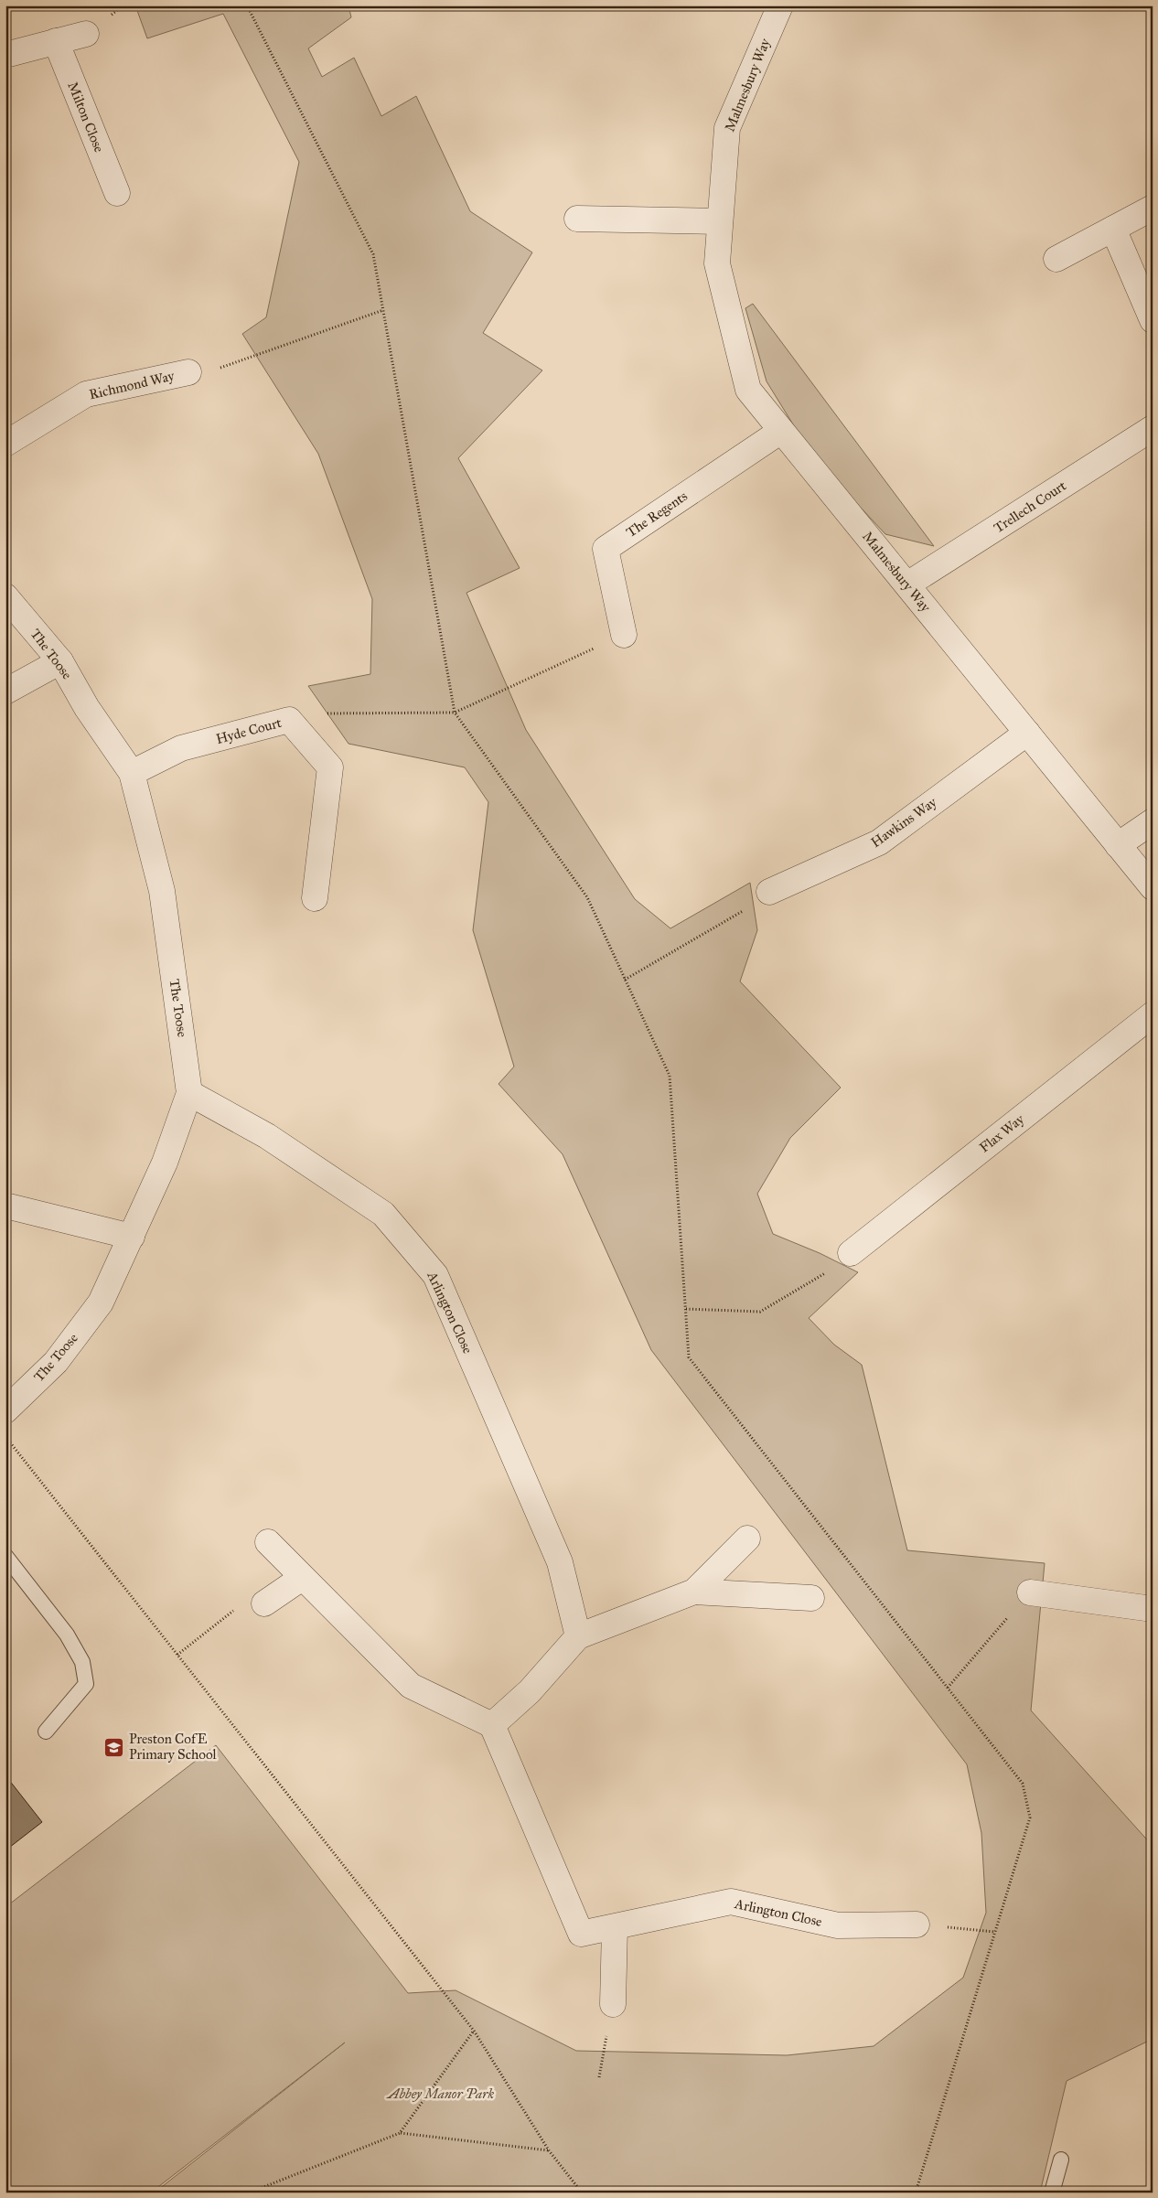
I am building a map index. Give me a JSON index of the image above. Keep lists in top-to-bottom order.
{
  "streets": {
    "street": [
      "Malmesbury Way",
      "Milton Close",
      "Richmond Way",
      "Trellech Court",
      "The Regents",
      "The Toose",
      "Hyde Court",
      "Hawkins Way",
      "Flax Way",
      "Arlington Close"
    ]
  },
  "crossings": [
    ["Malmesbury Way", "Trellech Court"],
    ["Malmesbury Way", "The Regents"],
    ["Malmesbury Way", "Hawkins Way"],
    ["The Toose", "Hyde Court"],
    ["The Toose", "Arlington Close"]
  ],
  "parks": ["Abbey Manor Park"],
  "places": {
    "school or university": ["Preston CofE Primary School"]
  }
}
